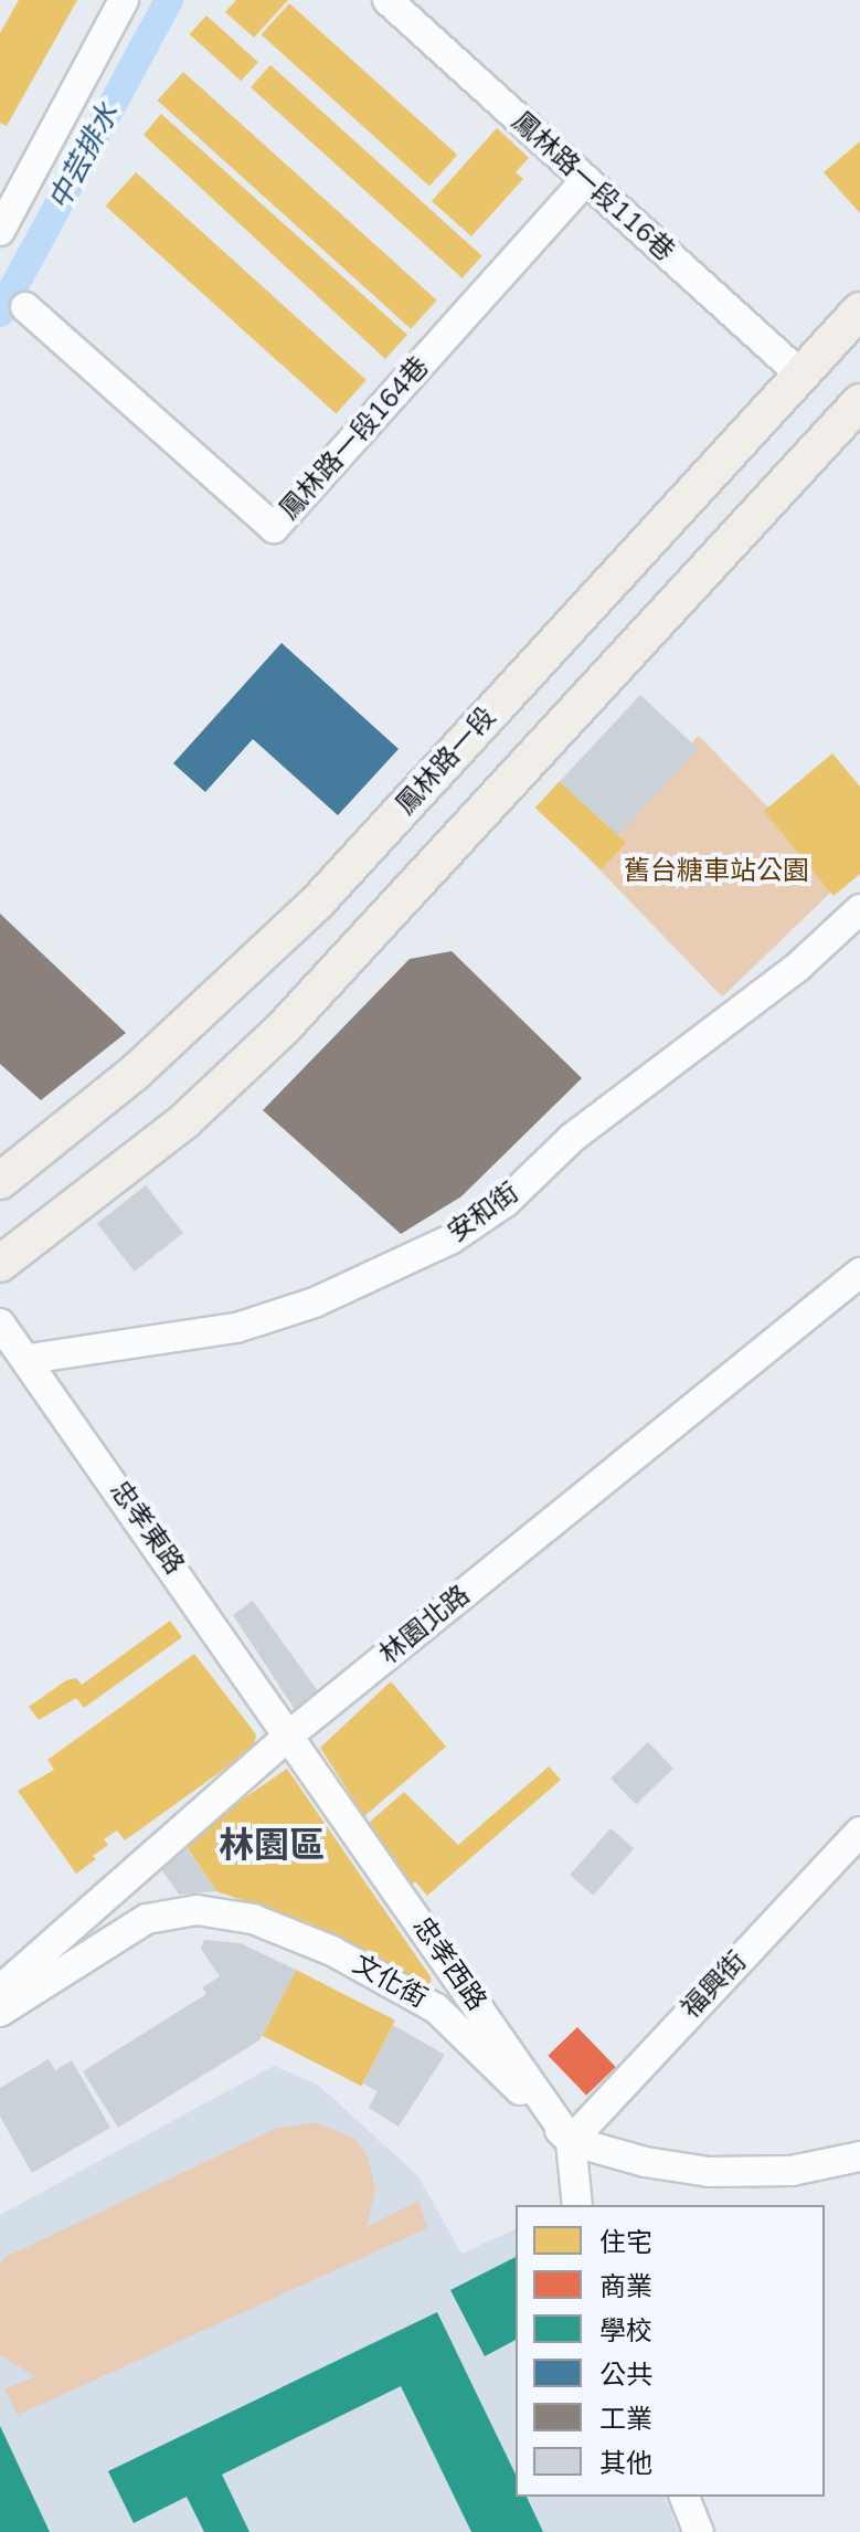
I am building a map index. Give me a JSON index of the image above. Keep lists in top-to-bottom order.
{
  "streets": {
    "main road": ["鳳林路一段"],
    "street": [
      "鳳林路一段116巷",
      "鳳林路一段164巷",
      "安和街",
      "忠孝東路",
      "林園北路",
      "忠孝西路",
      "文化街",
      "福興街"
    ]
  },
  "crossings": [
    ["鳳林路一段116巷", "鳳林路一段164巷"],
    ["鳳林路一段116巷", "鳳林路一段"],
    ["安和街", "忠孝東路"],
    ["忠孝東路", "林園北路"],
    ["忠孝東路", "忠孝西路"],
    ["林園北路", "忠孝西路"],
    ["忠孝西路", "文化街"],
    ["忠孝西路", "福興街"],
    ["文化街", "福興街"]
  ],
  "districts": ["林園區"],
  "water": ["中芸排水"],
  "parks": ["舊台糖車站公園"],
  "legend": [
    "住宅",
    "商業",
    "學校",
    "公共",
    "工業",
    "其他"
  ]
}
